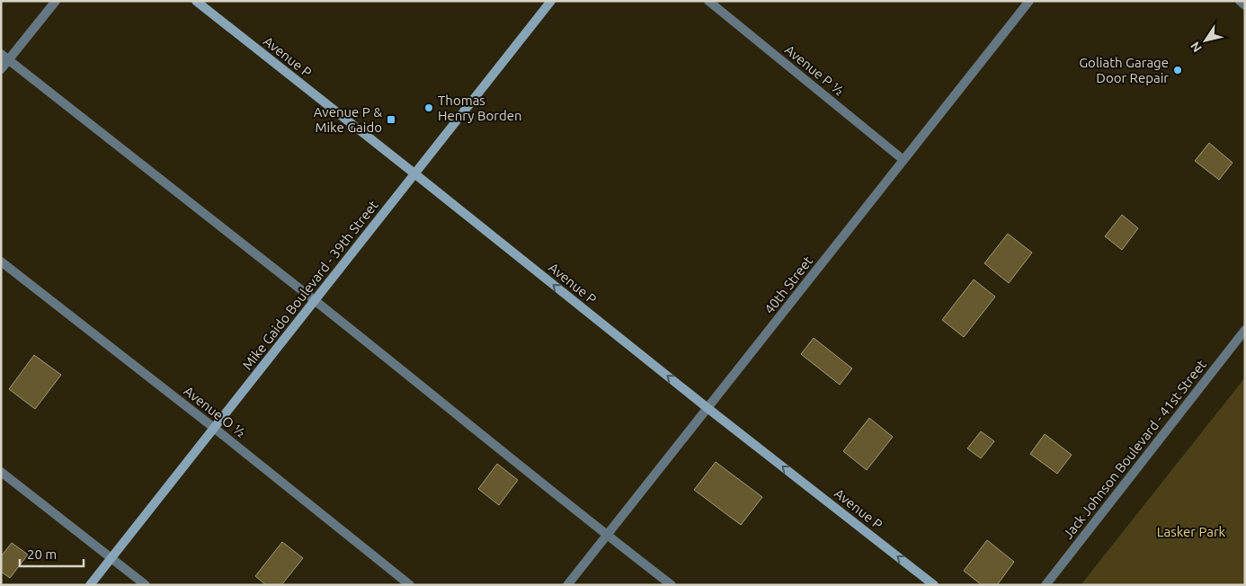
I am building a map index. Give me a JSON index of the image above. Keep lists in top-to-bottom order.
{
  "streets": {
    "main road": ["Avenue P", "Mike Gaido Boulevard - 39th Street"],
    "street": [
      "Avenue P ½",
      "40th Street",
      "Avenue O ½",
      "Jack Johnson Boulevard - 41st Street"
    ]
  },
  "crossings": [
    ["Avenue P", "Mike Gaido Boulevard - 39th Street"],
    ["Avenue P", "40th Street"],
    ["Avenue P ½", "40th Street"],
    ["Mike Gaido Boulevard - 39th Street", "Avenue O ½"]
  ],
  "one_way": ["Avenue P"],
  "parks": ["Lasker Park"],
  "places": {
    "other": ["Goliath Garage Door Repair", "Thomas Henry Borden"],
    "transit": ["Avenue P & Mike Gaido"]
  },
  "scale_bar": "20 m",
  "north": "bottom left"
}
